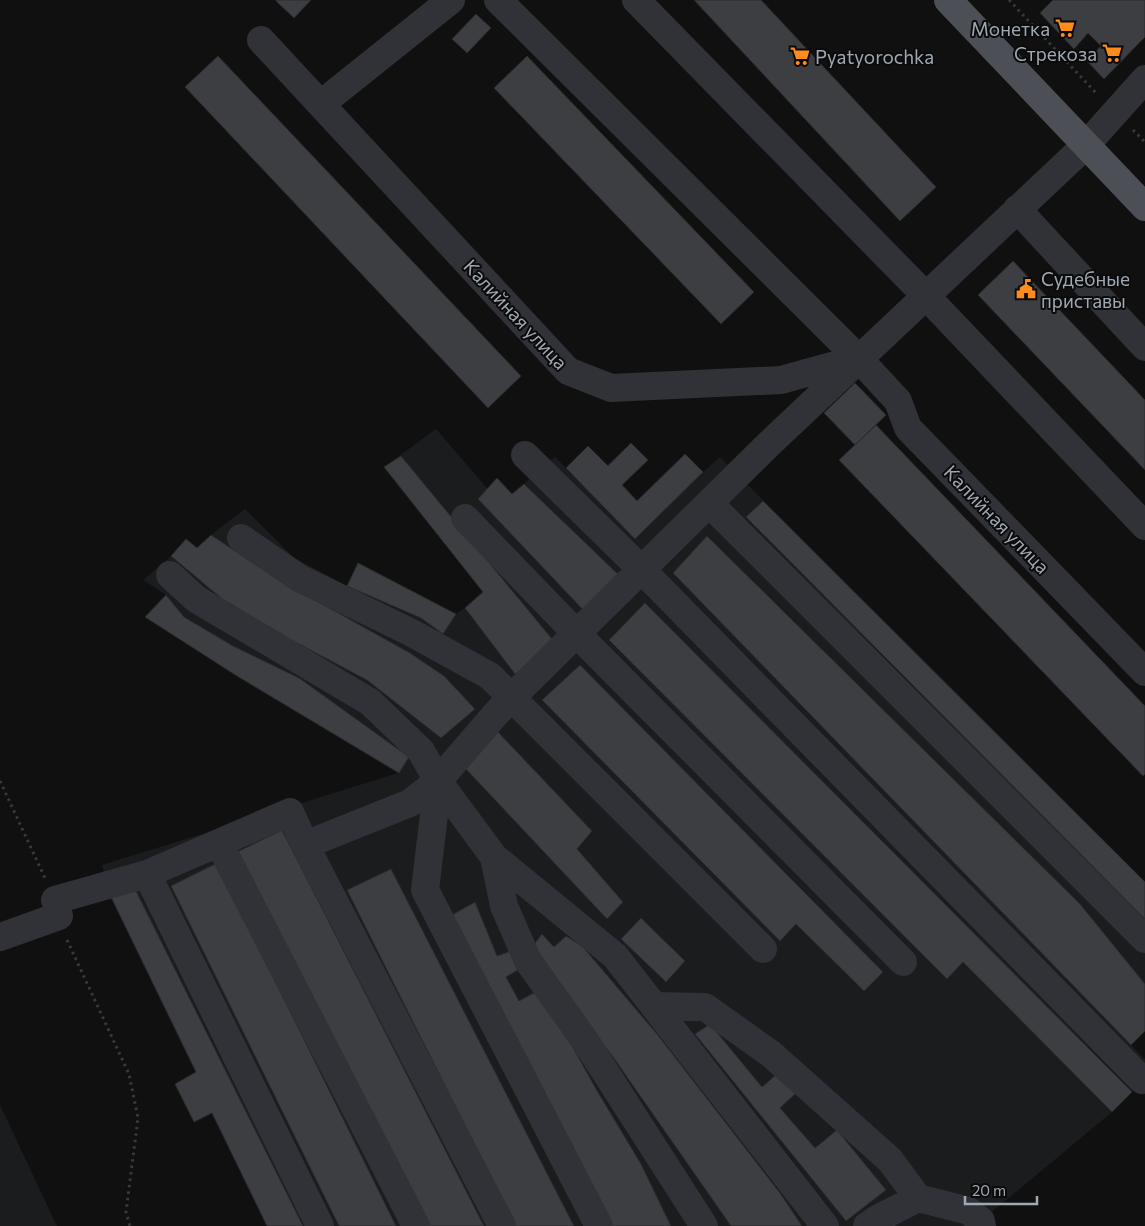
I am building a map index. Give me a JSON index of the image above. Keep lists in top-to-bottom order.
{
  "streets": {
    "lane": ["Калийная улица"]
  },
  "places": {
    "supermarket": ["Монетка", "Стрекоза", "Pyatyorochka"],
    "public building": ["Судебные приставы"]
  },
  "scale_bar": "20 m"
}
